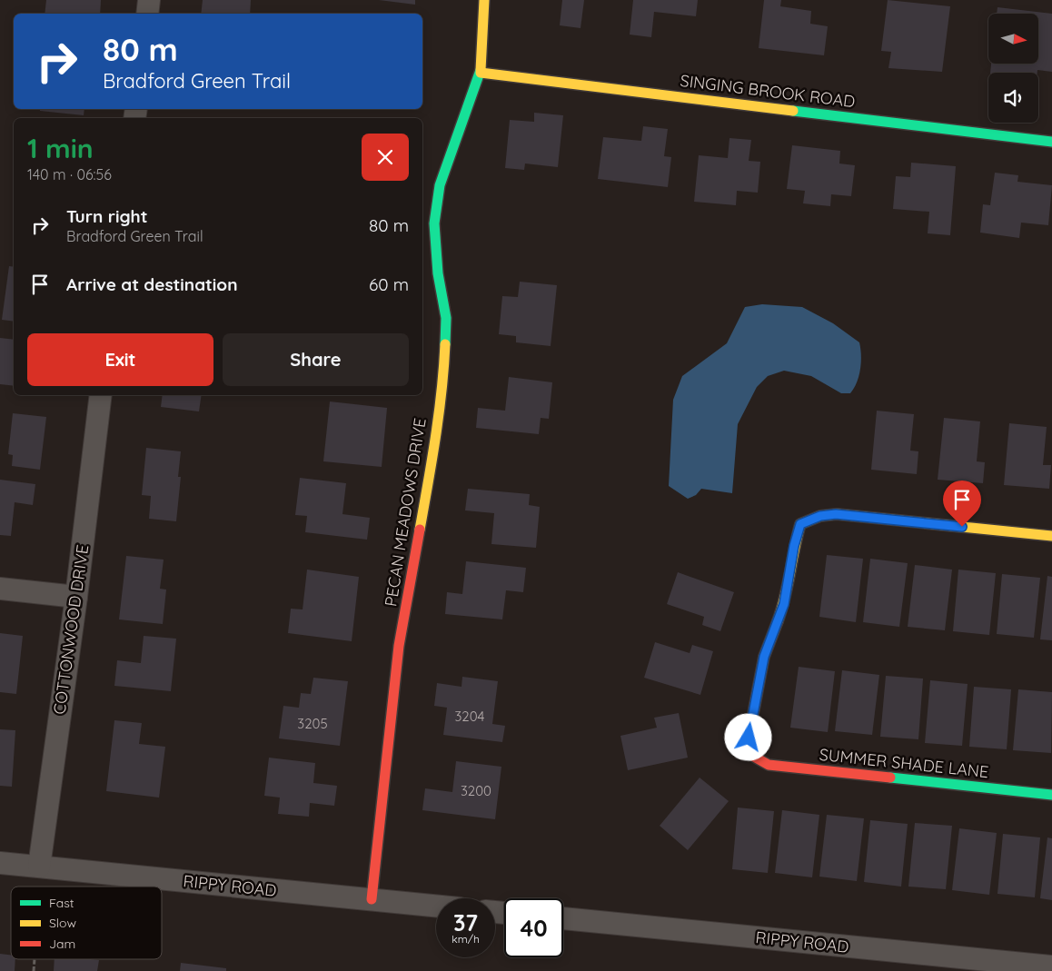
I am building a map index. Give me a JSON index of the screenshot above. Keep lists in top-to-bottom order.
{
  "streets": {
    "street": [
      "SINGING BROOK ROAD",
      "PECAN MEADOWS DRIVE",
      "COTTONWOOD DRIVE",
      "SUMMER SHADE LANE",
      "RIPPY ROAD"
    ]
  },
  "crossings": [
    ["SINGING BROOK ROAD", "PECAN MEADOWS DRIVE"],
    ["PECAN MEADOWS DRIVE", "RIPPY ROAD"],
    ["COTTONWOOD DRIVE", "RIPPY ROAD"]
  ],
  "house_numbers": ["3204", "3205", "3200"],
  "legend": ["Fast", "Slow", "Jam"],
  "north": "right",
  "page": {
    "turn": ["80 m", "Bradford Green Trail"],
    "heading": ["1 min", "140 m · 06:56"],
    "list": [
      {
        "name": "Turn right",
        "note": "Bradford Green Trail",
        "value": "80 m"
      },
      {
        "name": "Arrive at destination",
        "value": "60 m"
      }
    ],
    "buttons": ["Exit", "Share"],
    "speed": "37 km/h",
    "limit": "40"
  }
}
